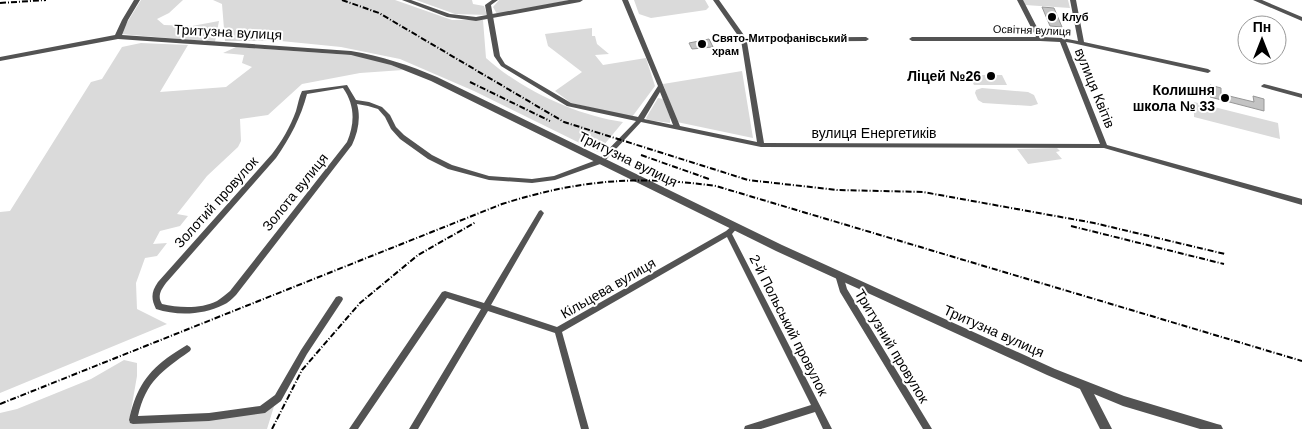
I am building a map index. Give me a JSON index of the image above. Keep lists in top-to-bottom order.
{
  "streets": {
    "street": [
      "Освітня вулиця",
      "Тритузна вулиця",
      "вулиця Квітів",
      "вулиця Енергетиків",
      "Золота вулиця",
      "Золотий провулок",
      "Кільцева вулиця",
      "2-й Польський провулок",
      "Тритузний провулок"
    ]
  },
  "crossings": [
    ["Освітня вулиця", "вулиця Квітів"],
    ["Тритузна вулиця", "Кільцева вулиця"],
    ["Тритузна вулиця", "2-й Польський провулок"],
    ["Тритузна вулиця", "Тритузний провулок"],
    ["вулиця Квітів", "вулиця Енергетиків"],
    ["Золота вулиця", "Золотий провулок"],
    ["Кільцева вулиця", "2-й Польський провулок"]
  ],
  "places": [
    "Клуб",
    "Свято-Митрофанівський храм",
    "Ліцей №26",
    "Колишня школа № 33"
  ],
  "north": "top"
}
